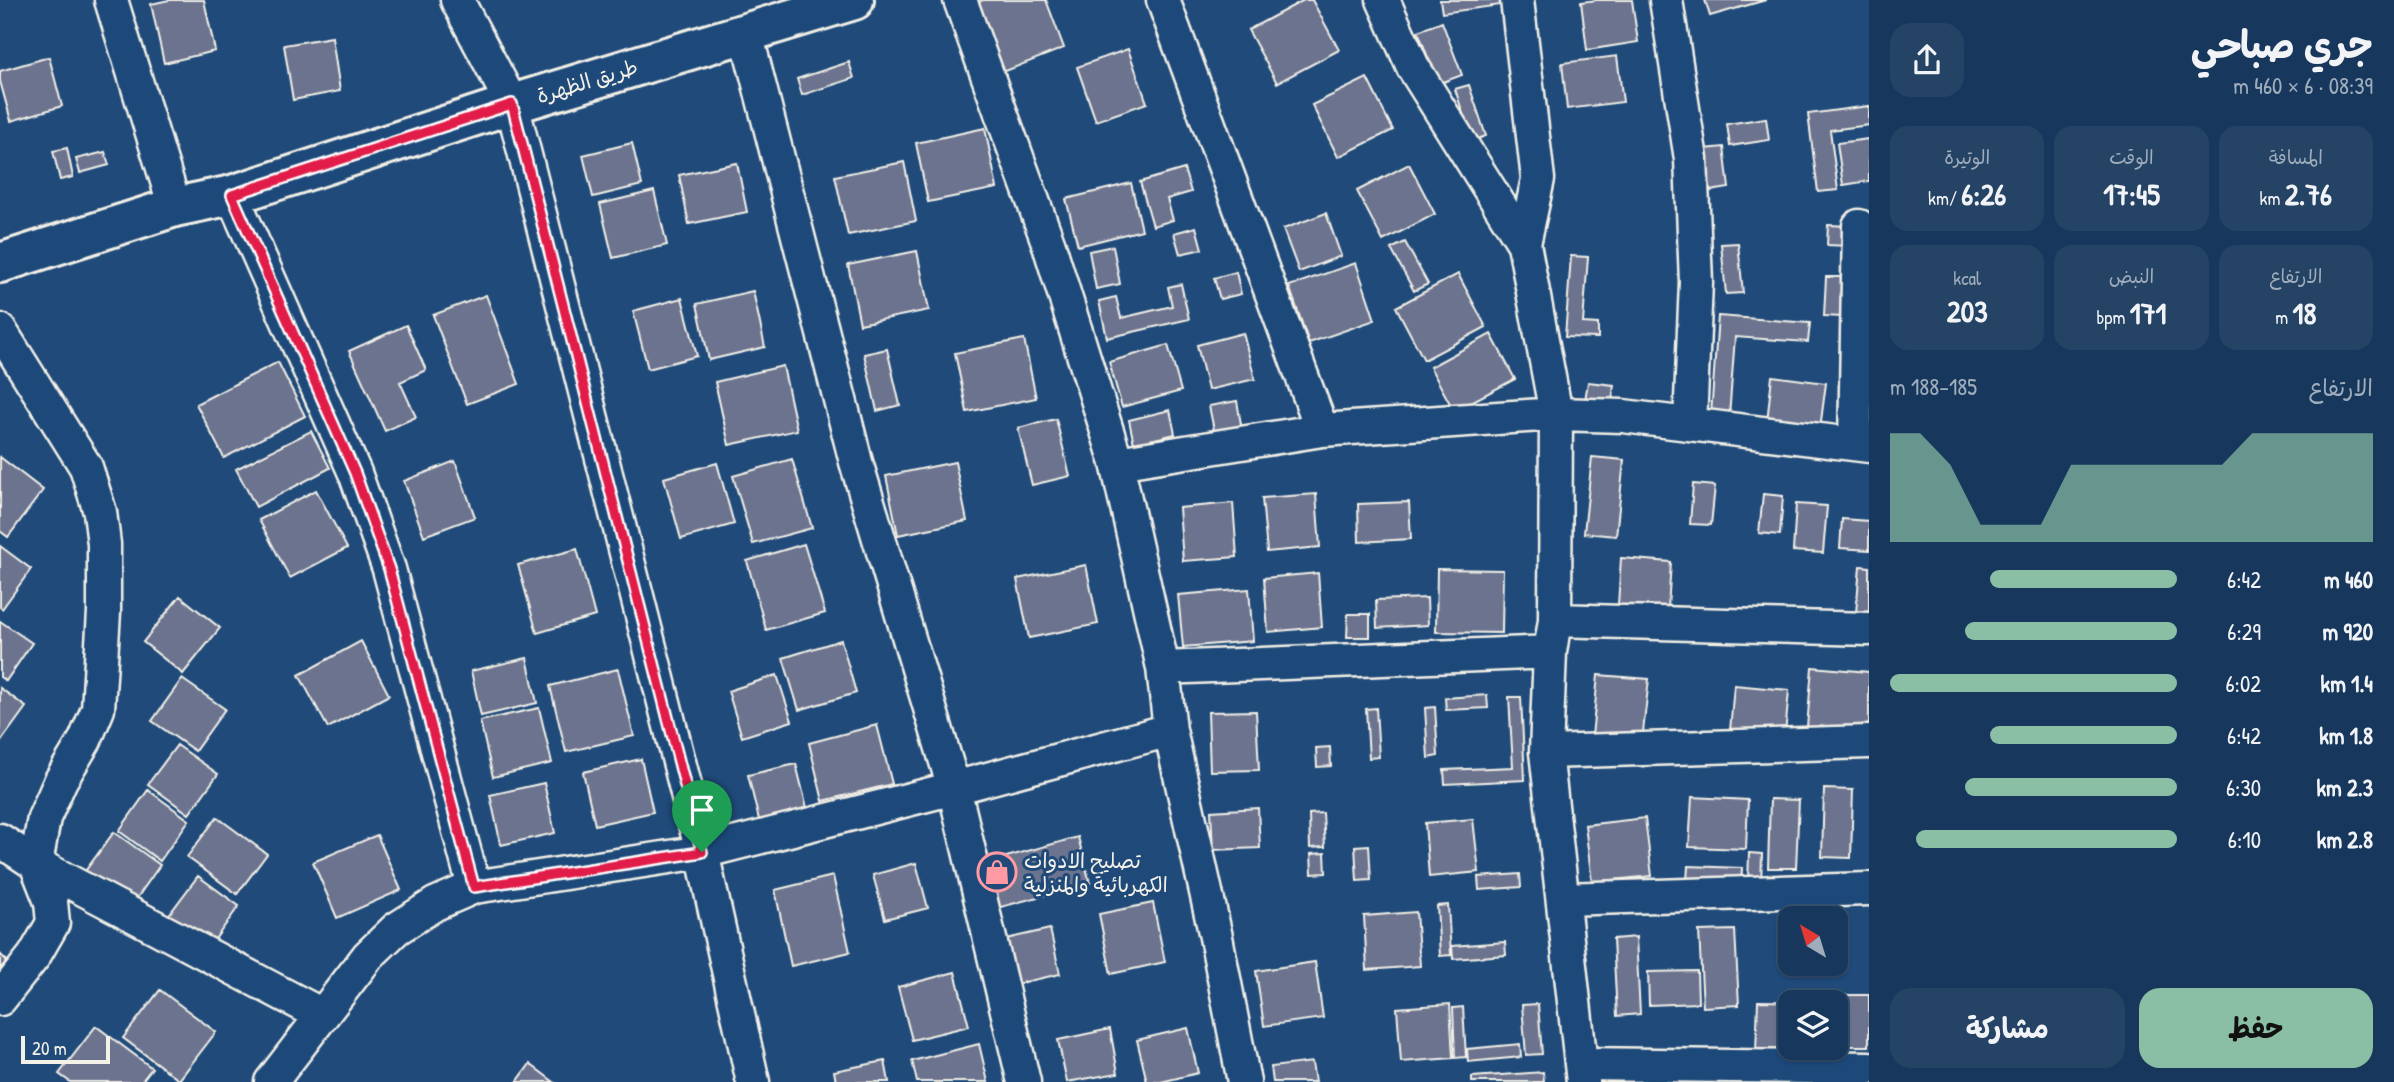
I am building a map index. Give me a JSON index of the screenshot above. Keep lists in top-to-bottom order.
{
  "streets": {
    "main road": ["طريق الظهرة"]
  },
  "places": {
    "shop": ["تصليح الادوات الكهربائية والمنزلية"]
  },
  "scale_bar": "20 m",
  "north": "top left",
  "page": {
    "heading": ["جري صباحي", "08:39 · 6 × 460 m"],
    "stats": [
      ["المسافة", "2.76 km"],
      ["الوقت", "17:45"],
      ["الوتيرة", "6:26 /km"],
      ["الارتفاع", "18 m"],
      ["النبض", "171 bpm"],
      ["kcal", "203"]
    ],
    "chart": ["الارتفاع", "185–188 m"],
    "list": [
      {
        "name": "460 m",
        "note": "6:42"
      },
      {
        "name": "920 m",
        "note": "6:29"
      },
      {
        "name": "1.4 km",
        "note": "6:02"
      },
      {
        "name": "1.8 km",
        "note": "6:42"
      },
      {
        "name": "2.3 km",
        "note": "6:30"
      },
      {
        "name": "2.8 km",
        "note": "6:10"
      }
    ],
    "buttons": ["حفظ", "مشاركة"],
    "scale": "20 m"
  }
}
